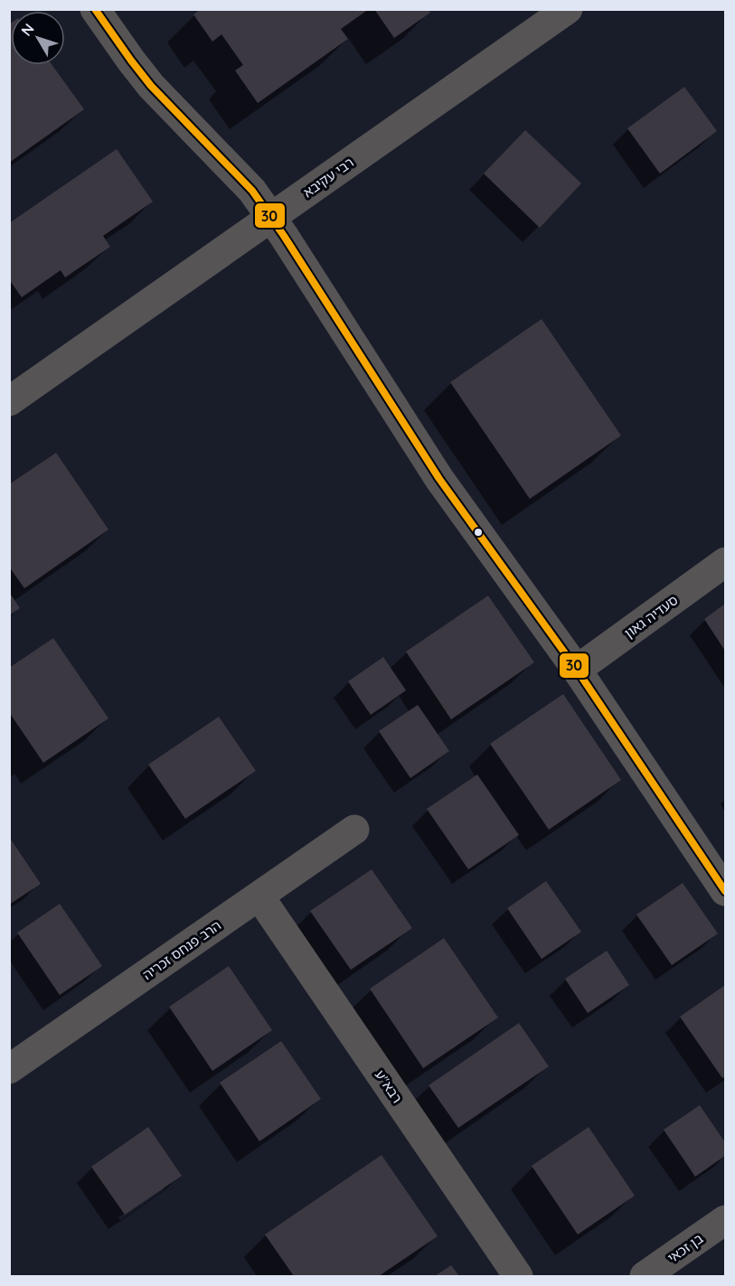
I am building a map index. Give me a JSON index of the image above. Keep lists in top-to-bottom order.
{
  "streets": {
    "street": [
      "רבי עקיבא",
      "סעדיה גאון",
      "הרב פנחס זכריה",
      "רבא\"ע",
      "בן זכאי"
    ]
  },
  "crossings": [
    ["הרב פנחס זכריה", "רבא\"ע"]
  ],
  "lines": ["transit line 30"],
  "north": "top left"
}
